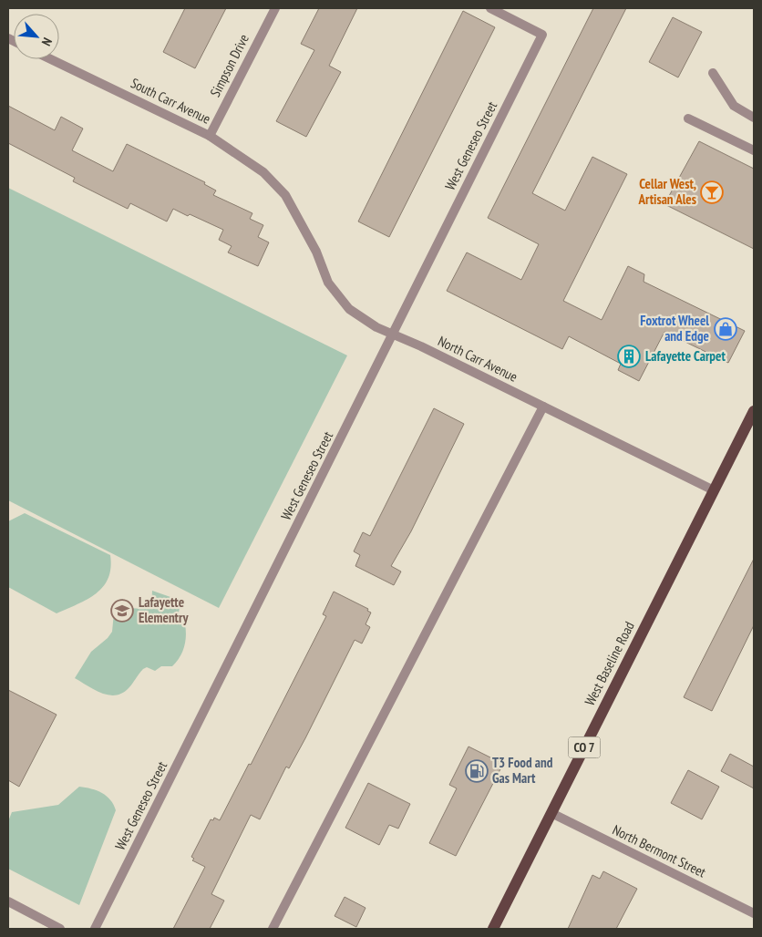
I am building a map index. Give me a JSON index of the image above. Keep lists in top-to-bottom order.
{
  "streets": {
    "main road": ["West Baseline Road", "CO 7"],
    "street": [
      "Simpson Drive",
      "South Carr Avenue",
      "West Geneseo Street",
      "North Carr Avenue",
      "North Bermont Street"
    ]
  },
  "crossings": [
    ["Simpson Drive", "South Carr Avenue"],
    ["South Carr Avenue", "North Carr Avenue"],
    ["West Geneseo Street", "North Carr Avenue"],
    ["North Carr Avenue", "West Baseline Road"],
    ["West Baseline Road", "North Bermont Street"]
  ],
  "places": {
    "bar": ["Cellar West, Artisan Ales"],
    "shop": ["Foxtrot Wheel and Edge"],
    "building": ["Lafayette Carpet"],
    "school or university": ["Lafayette Elementry"],
    "fuel station": ["T3 Food and Gas Mart"]
  },
  "north": "bottom right"
}
